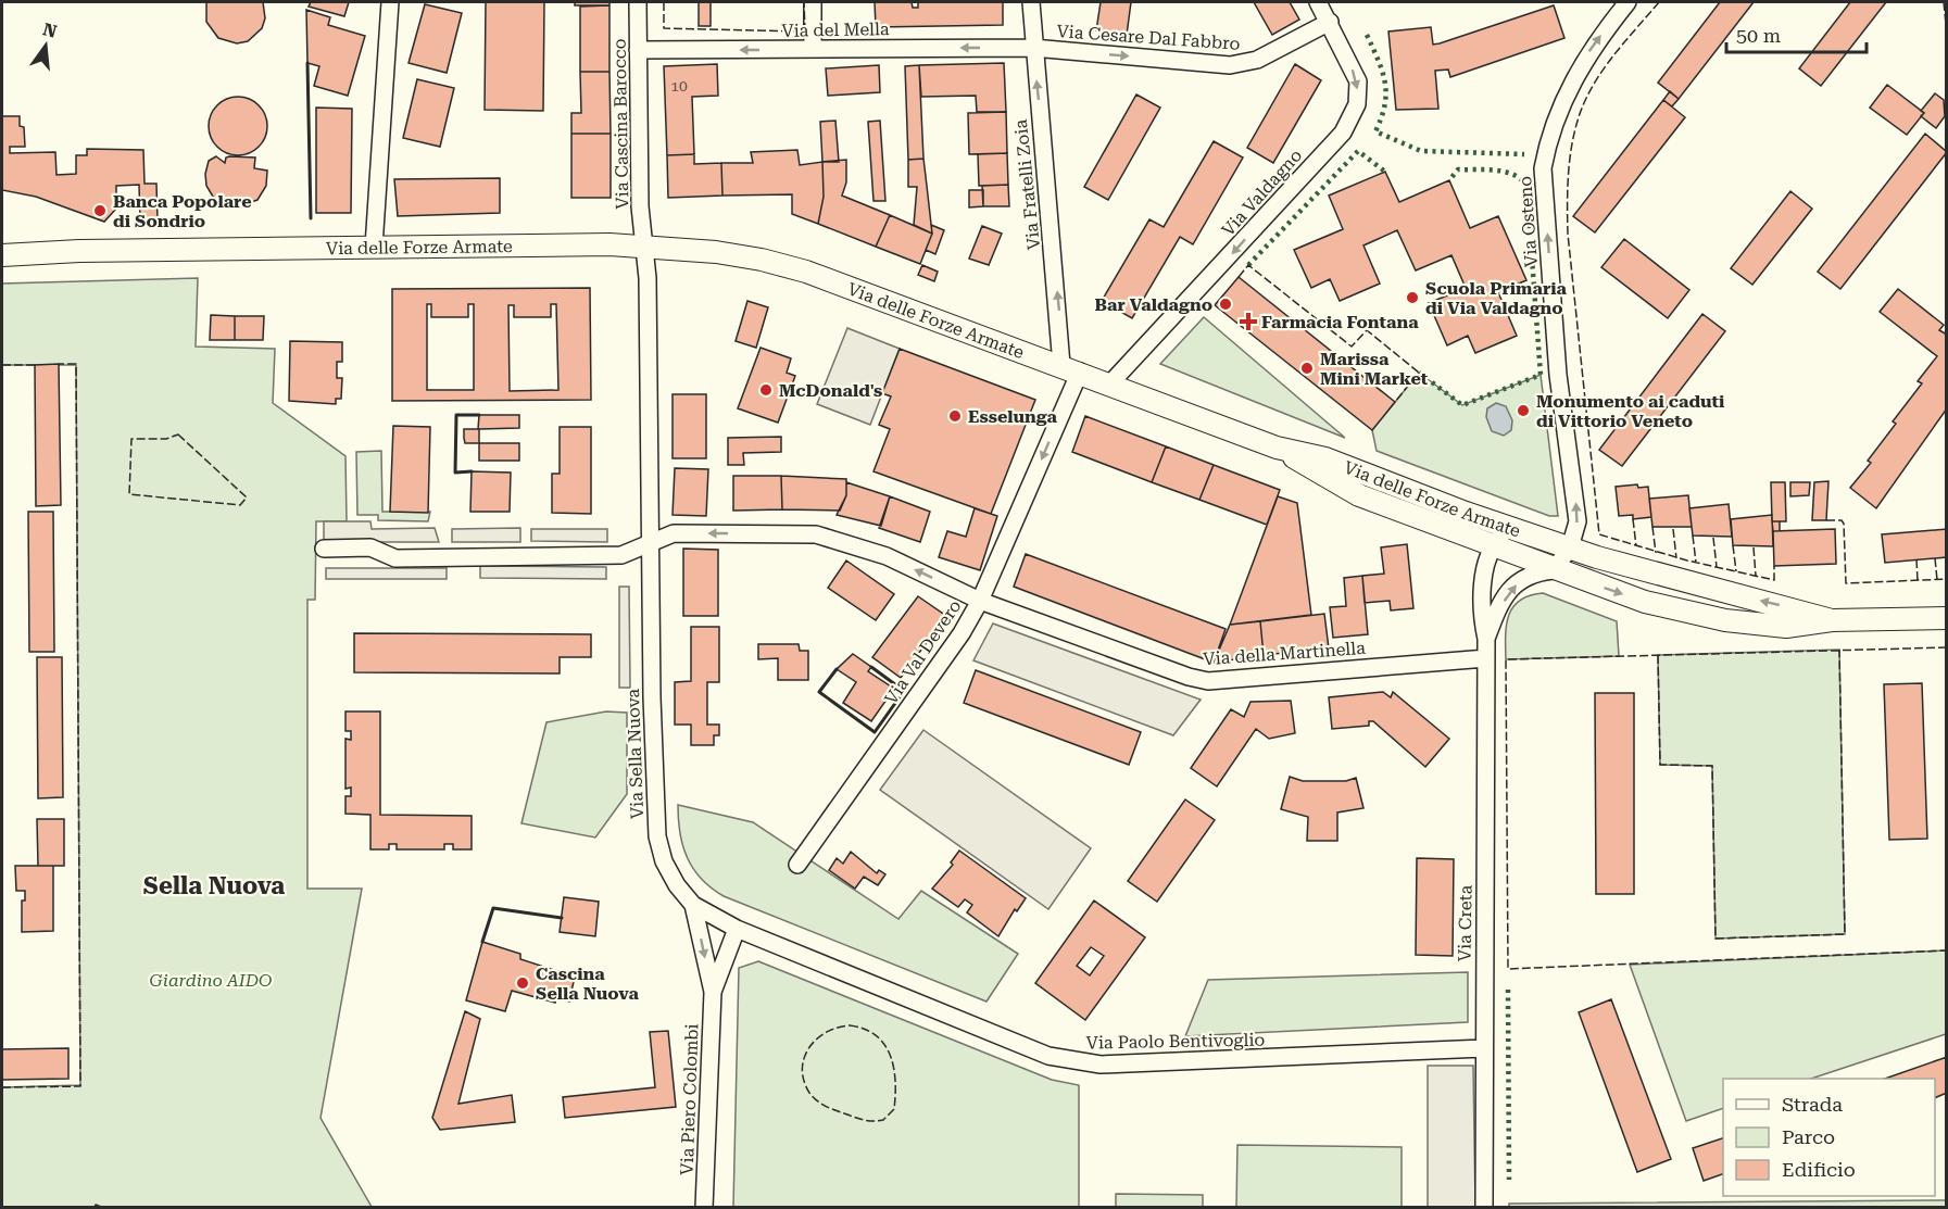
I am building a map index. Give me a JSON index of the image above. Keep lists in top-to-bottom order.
{
  "streets": {
    "street": [
      "Via del Mella",
      "Via Cesare Dal Fabbro",
      "Via Cascina Barocco",
      "Via Fratelli Zoia",
      "Via Valdagno",
      "Via Osteno",
      "Via delle Forze Armate",
      "Via Val Devero",
      "Via della Martinella",
      "Via Sella Nuova",
      "Via Creta",
      "Via Paolo Bentivoglio",
      "Via Piero Colombi"
    ]
  },
  "crossings": [
    ["Via del Mella", "Via Cesare Dal Fabbro"],
    ["Via del Mella", "Via Cascina Barocco"],
    ["Via del Mella", "Via Fratelli Zoia"],
    ["Via Cesare Dal Fabbro", "Via Fratelli Zoia"],
    ["Via Cesare Dal Fabbro", "Via Valdagno"],
    ["Via Cascina Barocco", "Via delle Forze Armate"],
    ["Via Cascina Barocco", "Via Sella Nuova"],
    ["Via Fratelli Zoia", "Via delle Forze Armate"],
    ["Via Fratelli Zoia", "Via Val Devero"],
    ["Via Valdagno", "Via delle Forze Armate"],
    ["Via Osteno", "Via delle Forze Armate"],
    ["Via Osteno", "Via Creta"],
    ["Via delle Forze Armate", "Via Val Devero"],
    ["Via delle Forze Armate", "Via Sella Nuova"],
    ["Via delle Forze Armate", "Via Creta"],
    ["Via Val Devero", "Via della Martinella"],
    ["Via della Martinella", "Via Sella Nuova"],
    ["Via della Martinella", "Via Creta"],
    ["Via Sella Nuova", "Via Paolo Bentivoglio"],
    ["Via Sella Nuova", "Via Piero Colombi"],
    ["Via Creta", "Via Paolo Bentivoglio"],
    ["Via Paolo Bentivoglio", "Via Piero Colombi"]
  ],
  "one_way": [
    "Via del Mella",
    "Via Cesare Dal Fabbro",
    "Via Fratelli Zoia",
    "Via Valdagno",
    "Via Osteno",
    "Via Val Devero",
    "Via della Martinella"
  ],
  "districts": ["Sella Nuova"],
  "parks": ["Giardino AIDO"],
  "places": {
    "other": [
      "Banca Popolare di Sondrio",
      "Scuola Primaria di Via Valdagno",
      "Bar Valdagno",
      "Marissa Mini Market",
      "McDonald's",
      "Monumento ai caduti di Vittorio Veneto",
      "Esselunga",
      "Cascina Sella Nuova"
    ],
    "health": ["Farmacia Fontana"]
  },
  "house_numbers": ["10"],
  "legend": ["Strada", "Parco", "Edificio"],
  "scale_bar": "50 m",
  "north": "top"
}
